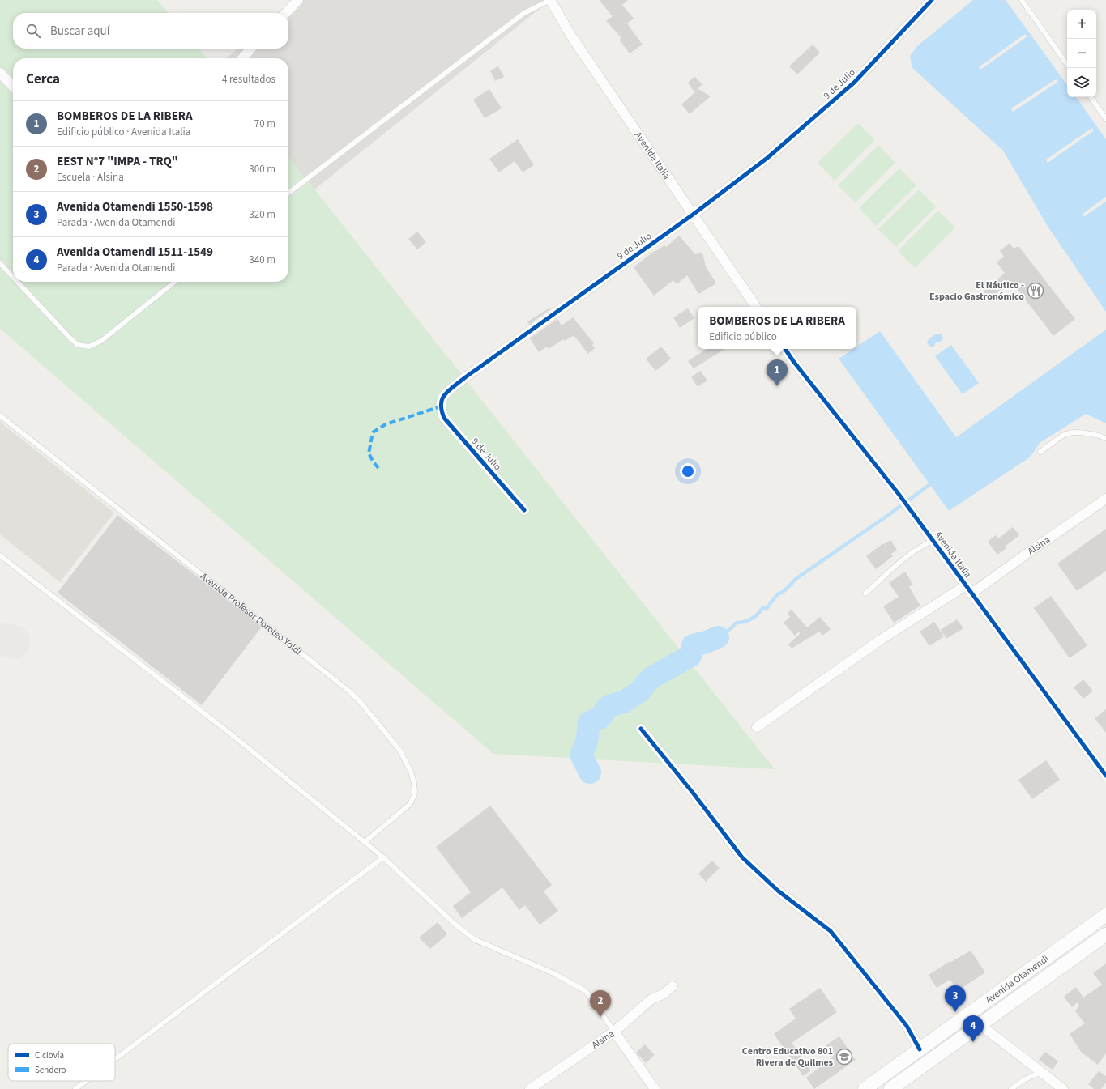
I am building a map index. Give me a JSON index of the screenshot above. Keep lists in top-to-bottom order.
{
  "streets": {
    "main road": ["Avenida Otamendi"],
    "street": ["9 de Julio", "Avenida Italia", "Alsina"],
    "lane": ["Avenida Profesor Doroteo Yoldi"]
  },
  "crossings": [
    ["9 de Julio", "Avenida Italia"],
    ["Avenida Italia", "Alsina"]
  ],
  "places": {
    "restaurant": ["El Náutico - Espacio Gastronómico"],
    "school or university": ["Centro Educativo 801 Rivera de Quilmes"]
  },
  "legend": ["Ciclovía", "Sendero"],
  "page": {
    "map_buttons": ["+", "−"],
    "search": "Buscar aquí",
    "heading": ["Cerca", "4 resultados"],
    "list": [
      {
        "mark": "1",
        "name": "BOMBEROS DE LA RIBERA",
        "note": "Edificio público · Avenida Italia",
        "value": "70 m"
      },
      {
        "mark": "2",
        "name": "EEST N°7 \"IMPA - TRQ\"",
        "note": "Escuela · Alsina",
        "value": "300 m"
      },
      {
        "mark": "3",
        "name": "Avenida Otamendi 1550-1598",
        "note": "Parada · Avenida Otamendi",
        "value": "320 m"
      },
      {
        "mark": "4",
        "name": "Avenida Otamendi 1511-1549",
        "note": "Parada · Avenida Otamendi",
        "value": "340 m"
      }
    ],
    "popup": ["BOMBEROS DE LA RIBERA", "Edificio público"],
    "pins": [
      "1",
      "3",
      "2",
      "4"
    ]
  }
}
